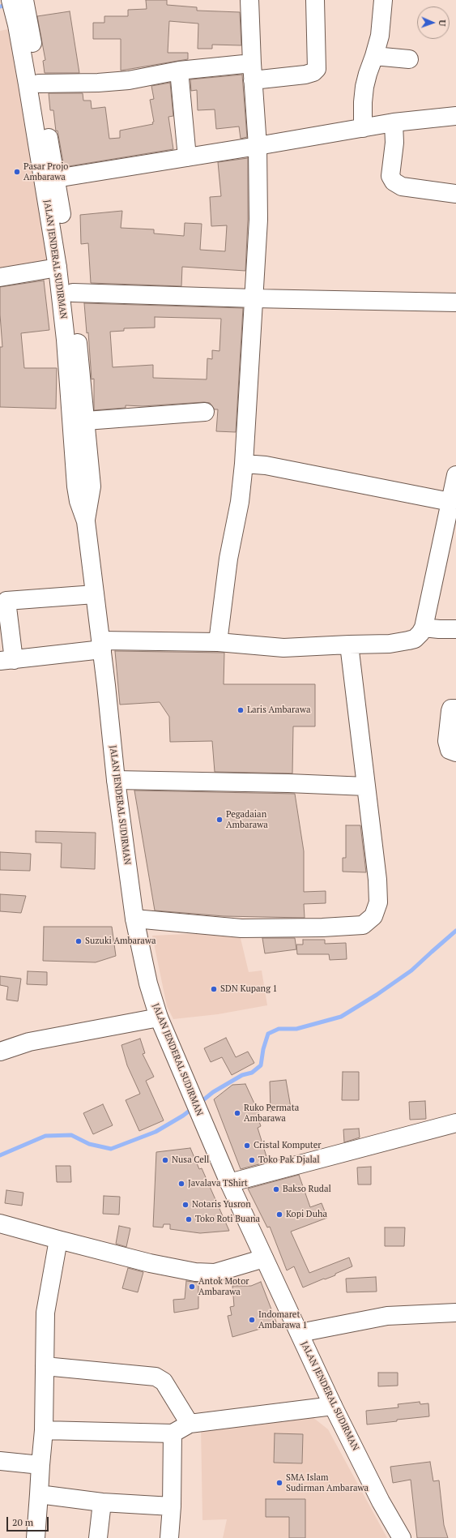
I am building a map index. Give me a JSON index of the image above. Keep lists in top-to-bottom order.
{
  "streets": {
    "street": ["JALAN JENDERAL SUDIRMAN"]
  },
  "places": [
    "Pasar Projo Ambarawa",
    "Laris Ambarawa",
    "Pegadaian Ambarawa",
    "Suzuki Ambarawa",
    "SDN Kupang 1",
    "Ruko Permata Ambarawa",
    "Cristal Komputer",
    "Nusa Cell",
    "Toko Pak Djalal",
    "Javalava TShirt",
    "Bakso Rudal",
    "Notaris Yusron",
    "Kopi Duha",
    "Toko Roti Buana",
    "Antok Motor Ambarawa",
    "Indomaret Ambarawa 1",
    "SMA Islam Sudirman Ambarawa"
  ],
  "scale_bar": "20 m",
  "north": "right"
}
